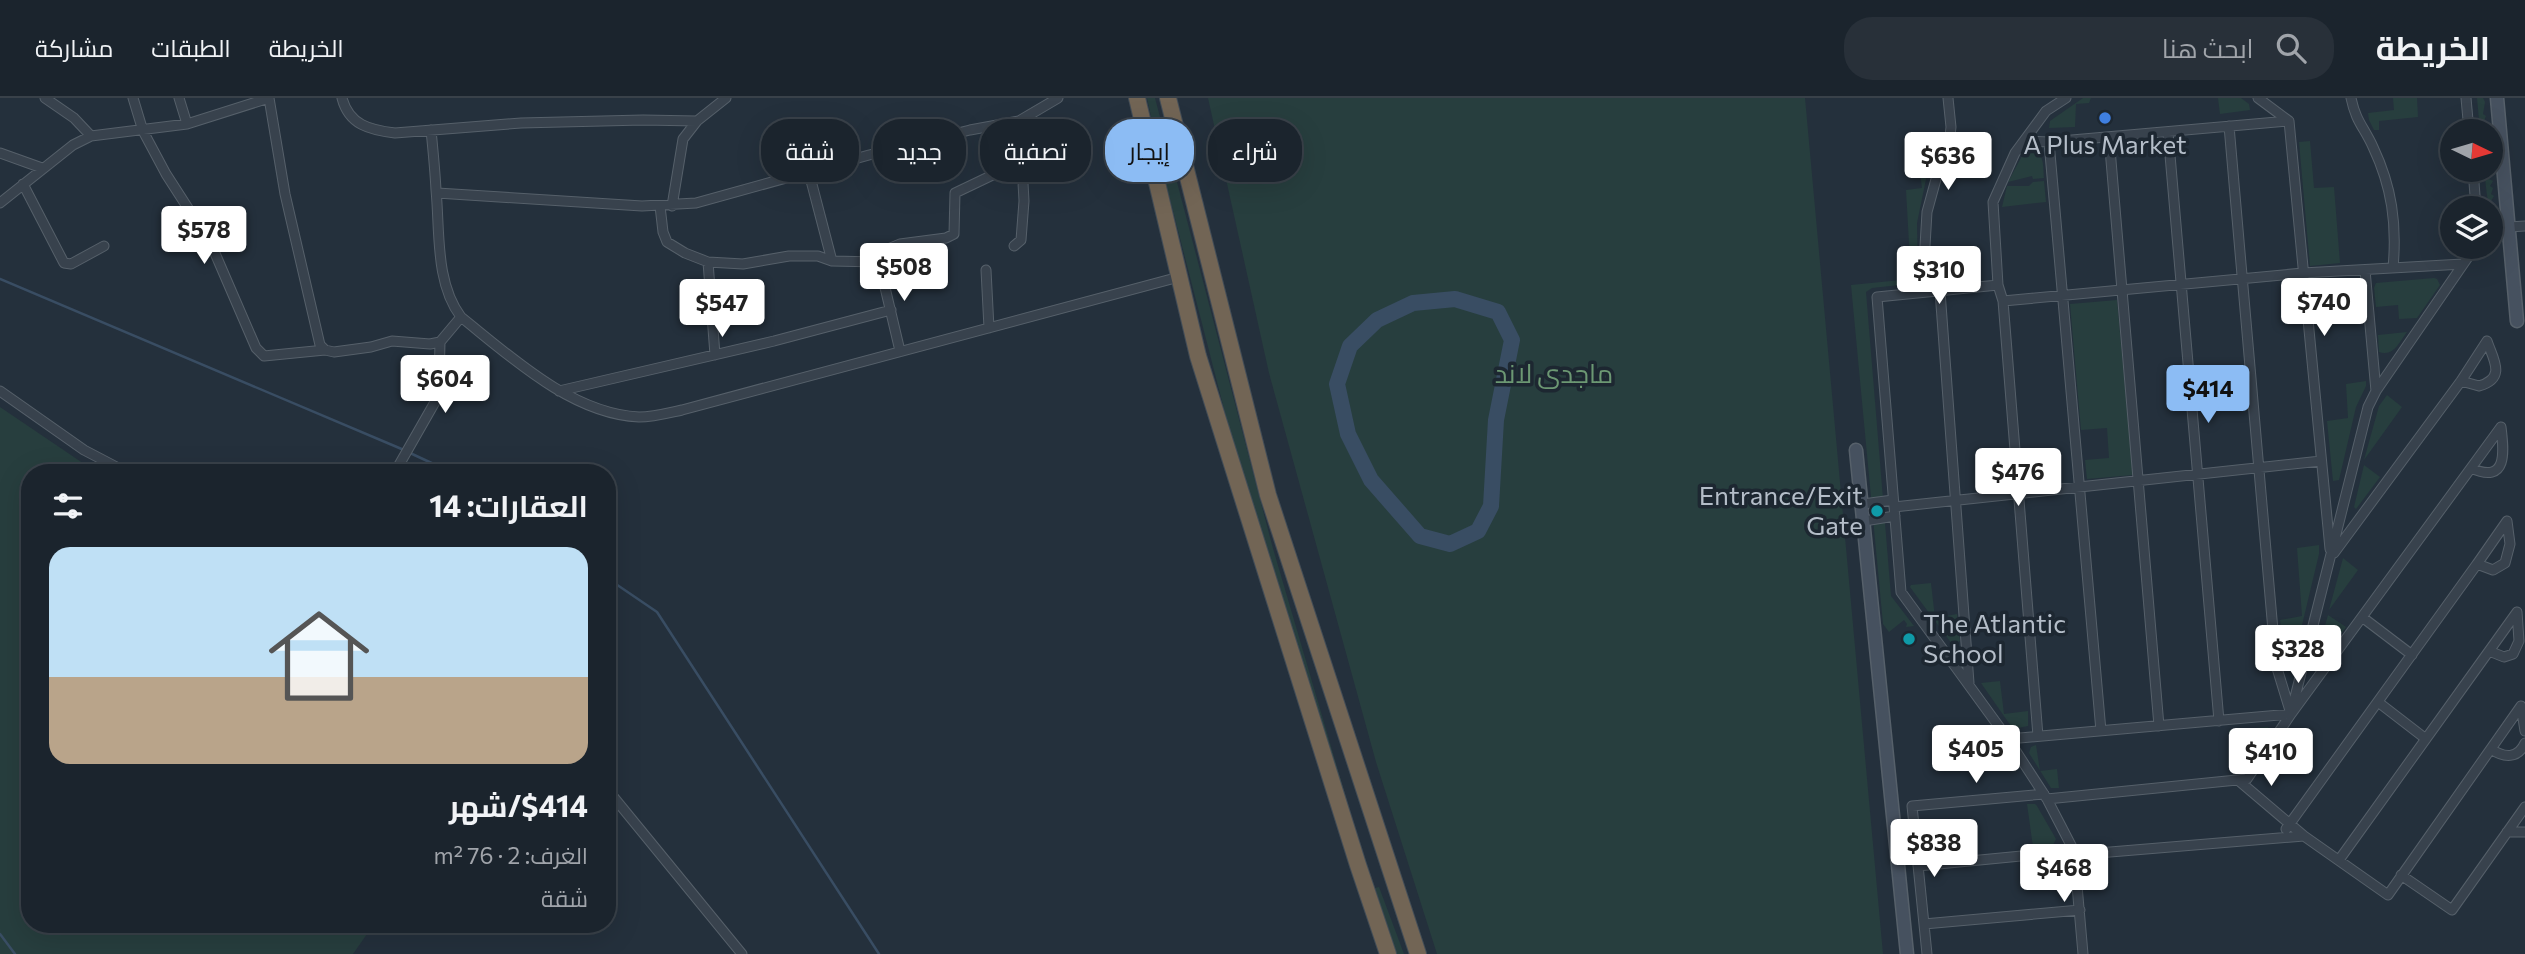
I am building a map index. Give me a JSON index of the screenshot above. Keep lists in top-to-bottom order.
{
  "parks": ["ماجدی لاند"],
  "places": ["A Plus Market", "Entrance/Exit Gate", "The Atlantic School"],
  "north": "right",
  "page": {
    "header": "الخريطة",
    "search": "ابحث هنا",
    "nav": ["الخريطة", "الطبقات", "مشاركة"],
    "chip": [
      "شراء",
      "إيجار",
      "تصفية",
      "جديد",
      "شقة"
    ],
    "price": [
      "$636",
      "$578",
      "$508",
      "$310",
      "$740",
      "$547",
      "$604",
      "$414",
      "$476",
      "$328",
      "$405",
      "$410",
      "$838",
      "$468"
    ],
    "heading": "العقارات: 14",
    "list": [
      {
        "name": "$414/شهر",
        "note": "الغرف: 2 · 76 m² · شقة"
      }
    ]
  }
}
